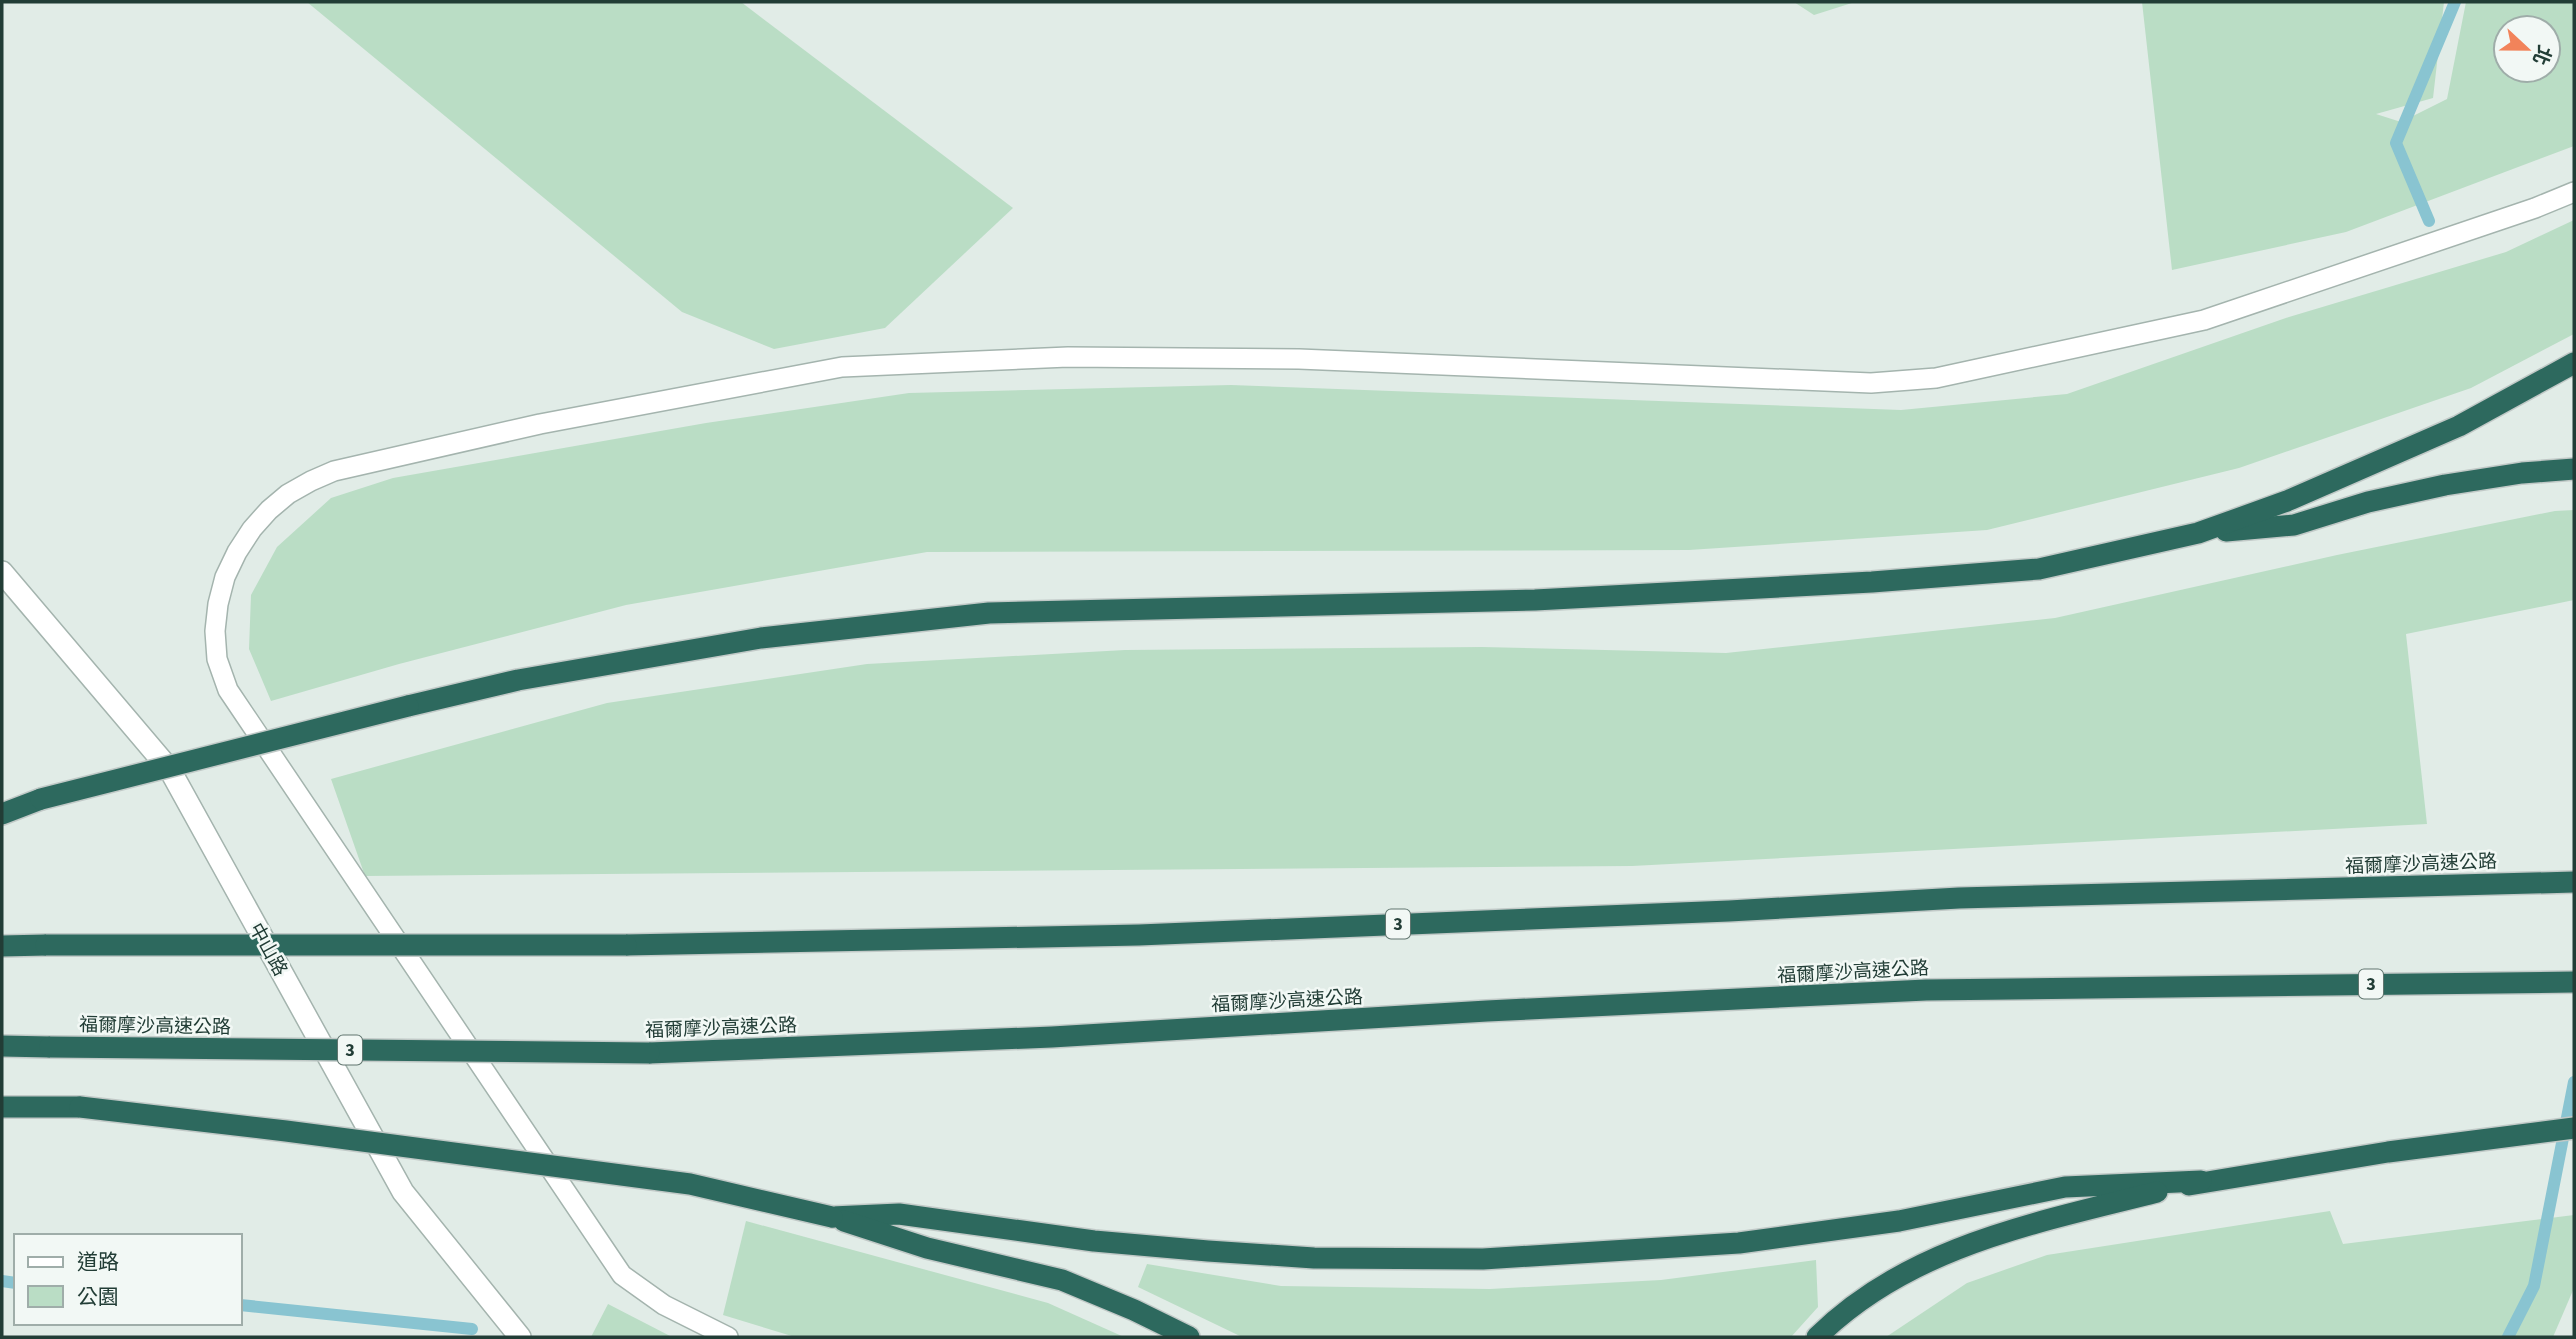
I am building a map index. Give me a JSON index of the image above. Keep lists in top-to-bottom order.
{
  "streets": {
    "highway": ["福爾摩沙高速公路", "3"],
    "street": ["中山路"]
  },
  "legend": ["道路", "公園"],
  "north": "right"
}
